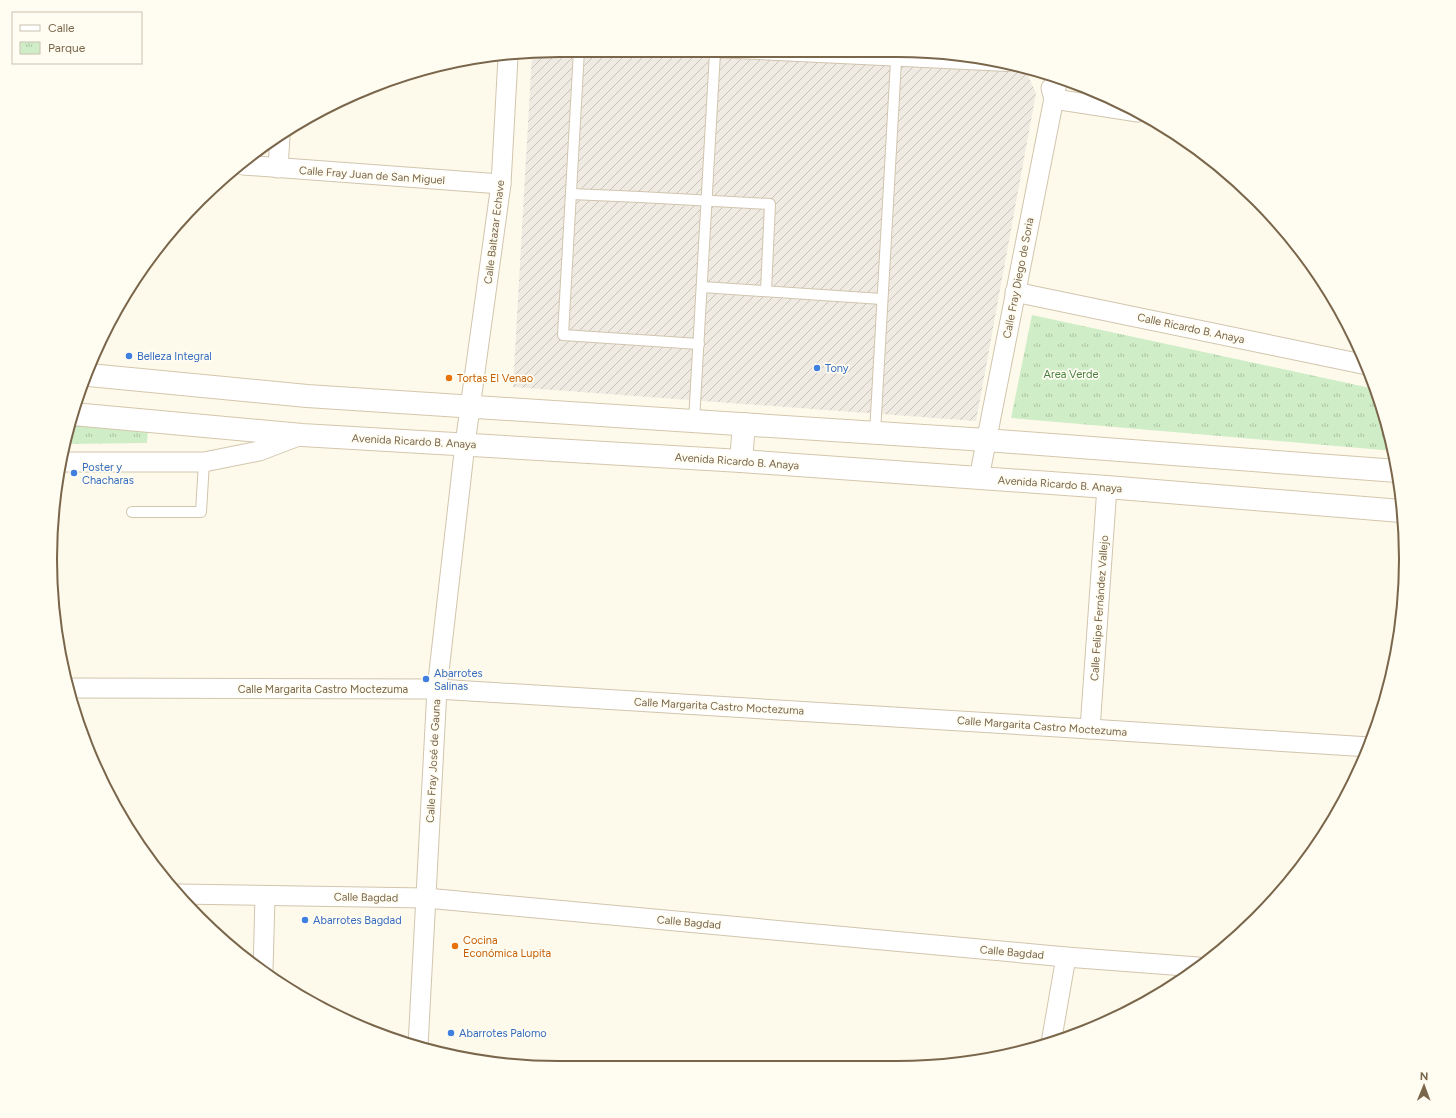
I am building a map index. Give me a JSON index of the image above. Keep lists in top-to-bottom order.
{
  "streets": {
    "main road": ["Avenida Ricardo B. Anaya"],
    "street": [
      "Calle Fray Juan de San Miguel",
      "Calle Baltazar Echave",
      "Calle Fray Diego de Soria",
      "Calle Ricardo B. Anaya",
      "Calle Felipe Fernández Vallejo",
      "Calle Margarita Castro Moctezuma",
      "Calle Fray José de Gauna",
      "Calle Bagdad"
    ]
  },
  "crossings": [
    ["Calle Fray Juan de San Miguel", "Calle Baltazar Echave"],
    ["Calle Baltazar Echave", "Calle Fray José de Gauna"],
    ["Calle Fray Diego de Soria", "Calle Ricardo B. Anaya"],
    ["Calle Fray Diego de Soria", "Avenida Ricardo B. Anaya"],
    ["Avenida Ricardo B. Anaya", "Calle Felipe Fernández Vallejo"],
    ["Avenida Ricardo B. Anaya", "Calle Fray José de Gauna"],
    ["Calle Felipe Fernández Vallejo", "Calle Margarita Castro Moctezuma"],
    ["Calle Margarita Castro Moctezuma", "Calle Fray José de Gauna"],
    ["Calle Fray José de Gauna", "Calle Bagdad"]
  ],
  "parks": ["Area Verde"],
  "places": [
    "Belleza Integral",
    "Tony",
    "Tortas El Venao",
    "Poster y Chacharas",
    "Abarrotes Salinas",
    "Abarrotes Bagdad",
    "Cocina Económica Lupita",
    "Abarrotes Palomo"
  ],
  "legend": ["Calle", "Parque"],
  "north": "top"
}
